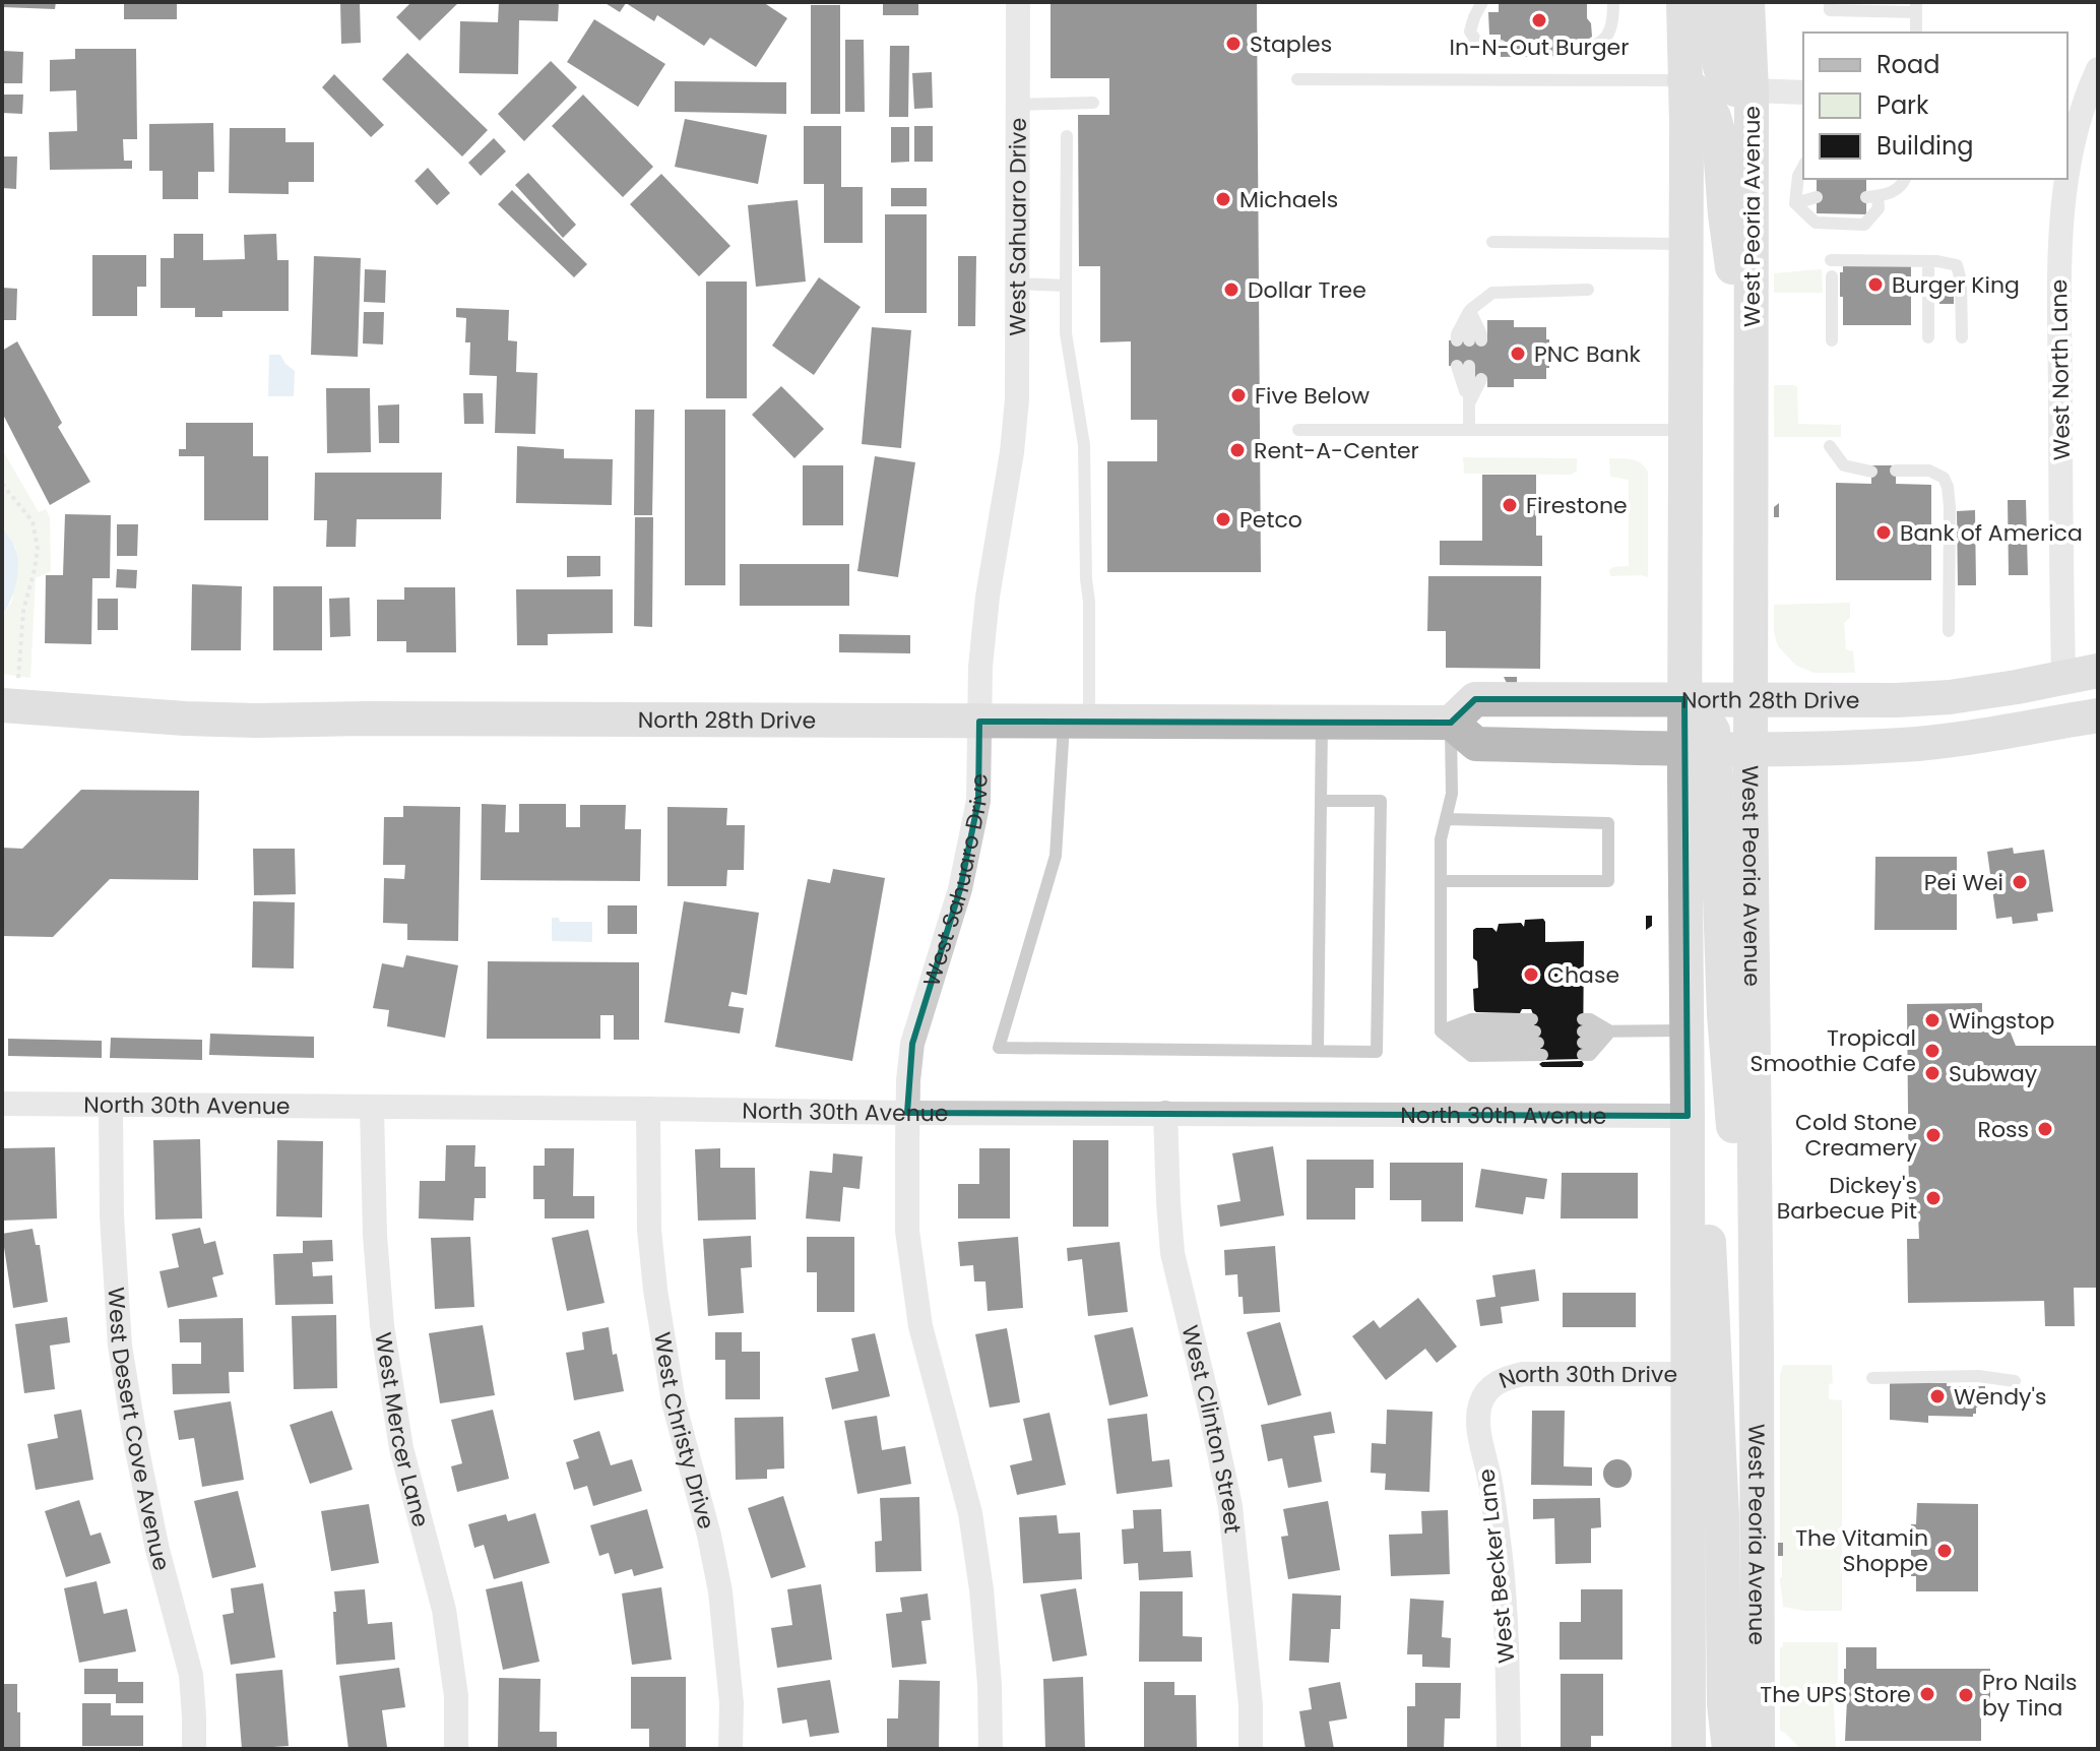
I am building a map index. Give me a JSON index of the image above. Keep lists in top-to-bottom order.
{
  "streets": {
    "main road": ["West Peoria Avenue", "North 28th Drive"],
    "street": [
      "West Sahuaro Drive",
      "West North Lane",
      "North 30th Avenue",
      "North 30th Drive",
      "West Desert Cove Avenue",
      "West Mercer Lane",
      "West Christy Drive",
      "West Clinton Street",
      "West Becker Lane"
    ]
  },
  "crossings": [
    ["West Peoria Avenue", "North 28th Drive"],
    ["West Sahuaro Drive", "North 28th Drive"],
    ["West Sahuaro Drive", "North 30th Avenue"],
    ["West North Lane", "North 28th Drive"],
    ["North 30th Avenue", "West Desert Cove Avenue"],
    ["North 30th Avenue", "West Mercer Lane"],
    ["North 30th Avenue", "West Christy Drive"],
    ["North 30th Avenue", "West Clinton Street"],
    ["North 30th Drive", "West Becker Lane"]
  ],
  "places": [
    "In-N-Out Burger",
    "Staples",
    "Michaels",
    "Burger King",
    "Dollar Tree",
    "PNC Bank",
    "Five Below",
    "Rent-A-Center",
    "Firestone",
    "Petco",
    "Bank of America",
    "Pei Wei",
    "Chase",
    "Wingstop",
    "Tropical Smoothie Cafe",
    "Subway",
    "Ross",
    "Cold Stone Creamery",
    "Dickey's Barbecue Pit",
    "Wendy's",
    "The Vitamin Shoppe",
    "The UPS Store",
    "Pro Nails by Tina"
  ],
  "legend": ["Road", "Park", "Building"]
}
